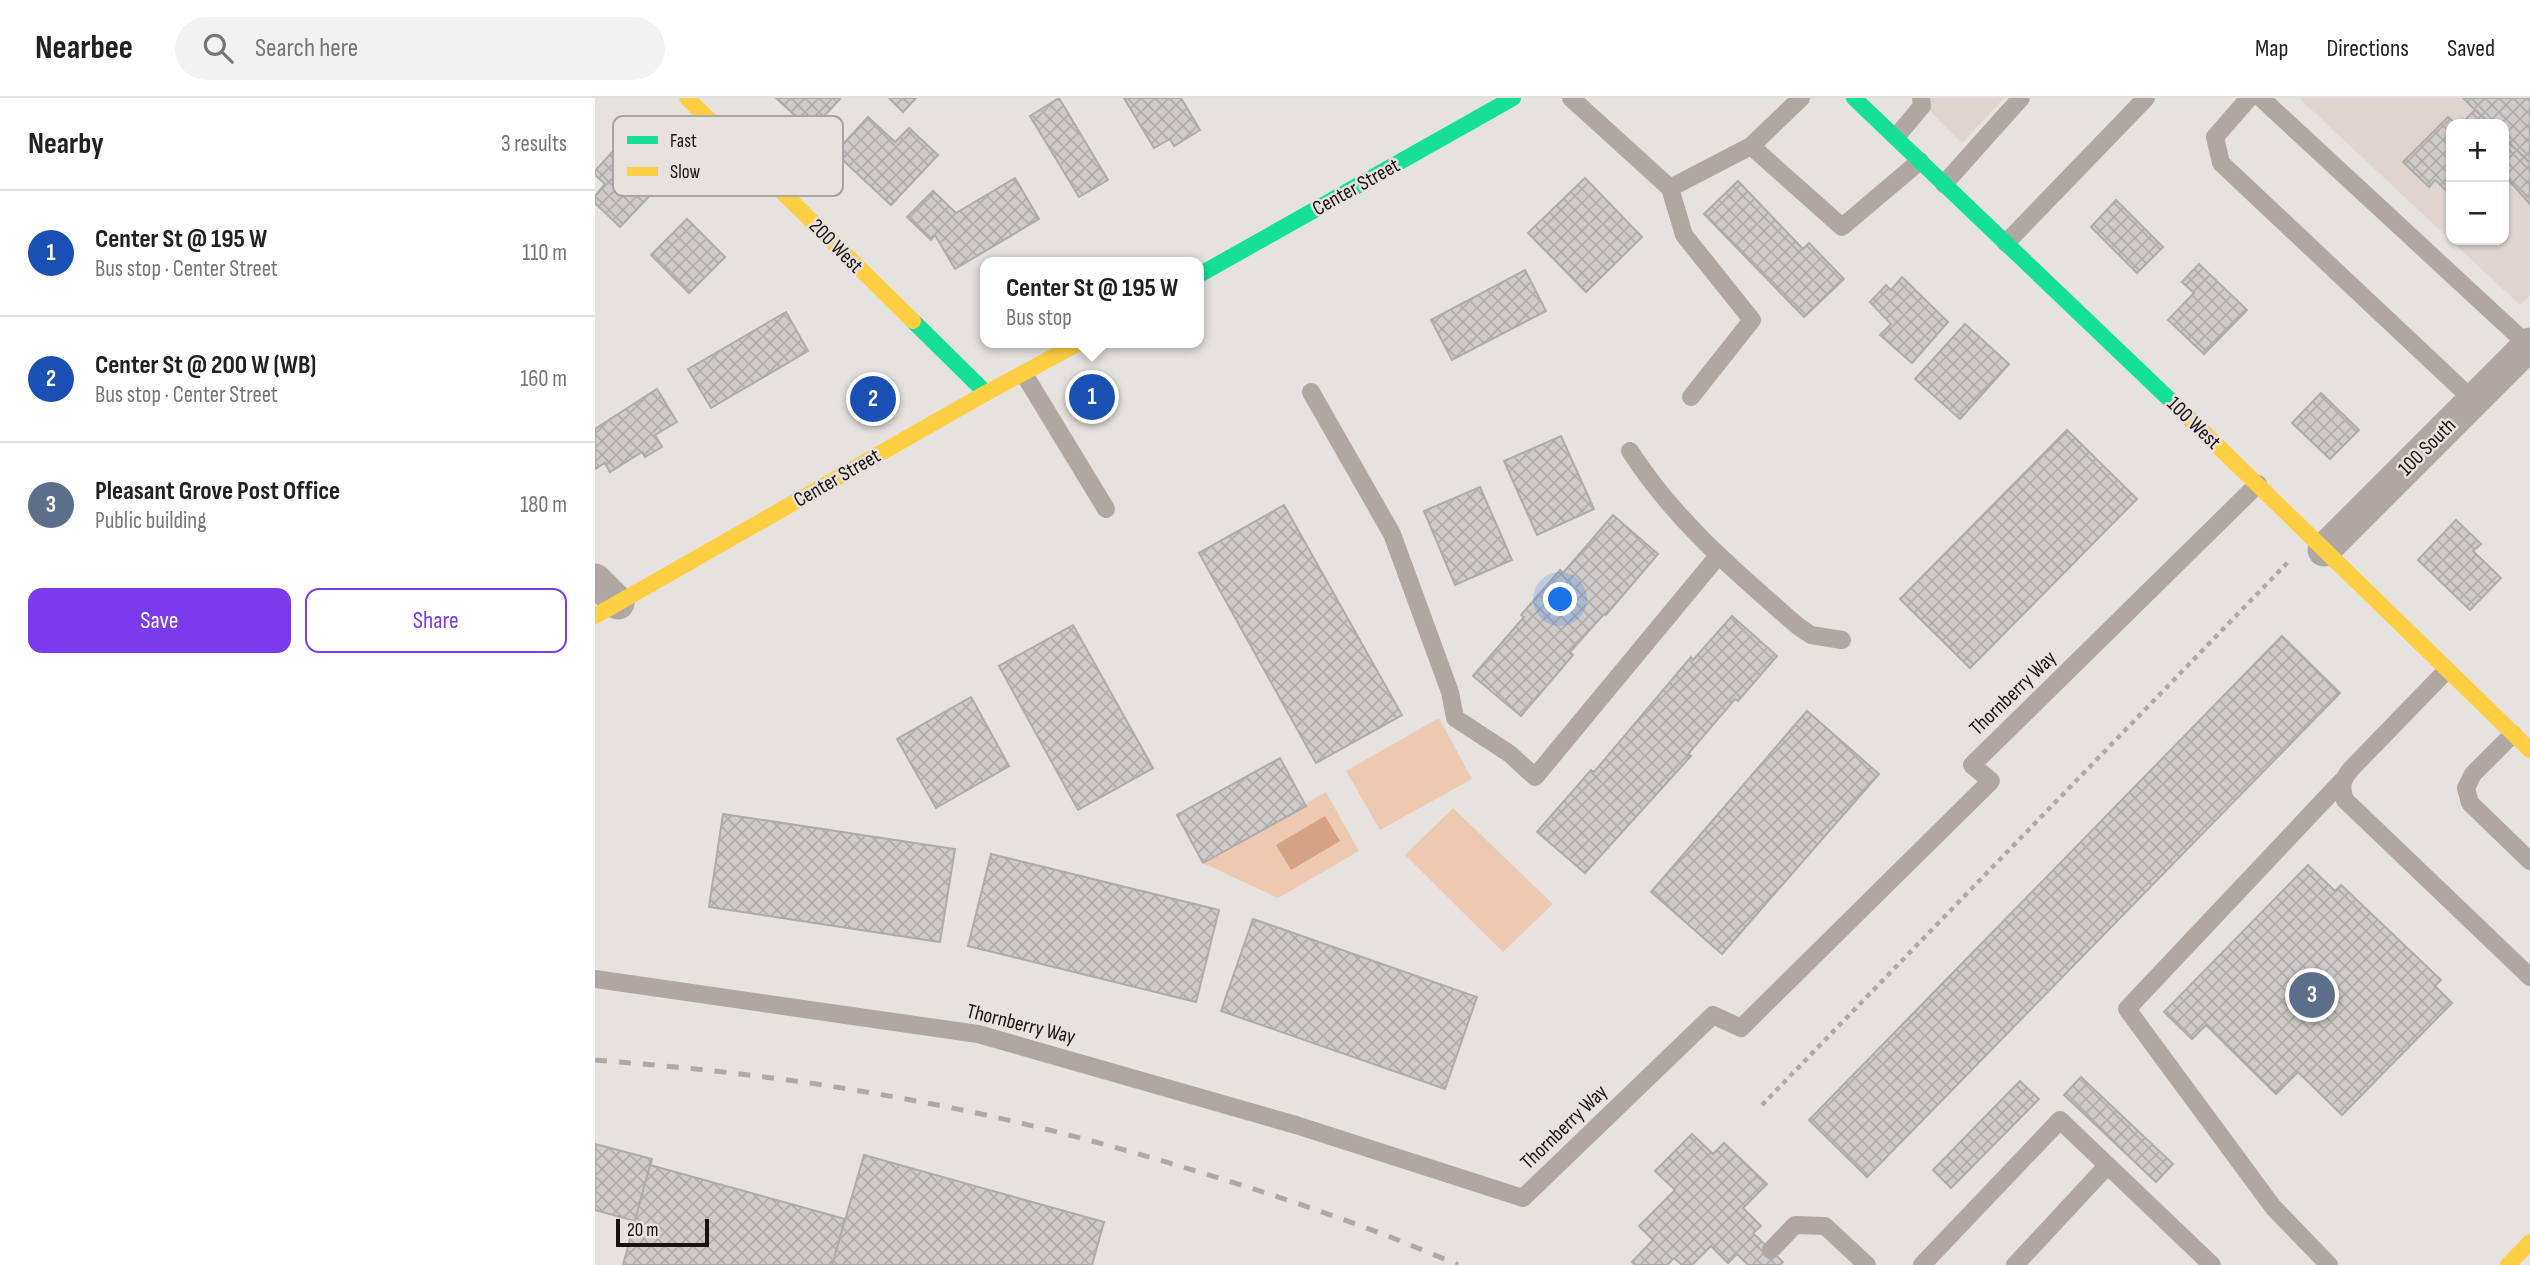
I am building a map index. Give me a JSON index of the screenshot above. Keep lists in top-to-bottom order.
{
  "streets": {
    "street": [
      "Center Street",
      "200 West",
      "100 West",
      "100 South"
    ],
    "lane": ["Thornberry Way"]
  },
  "crossings": [
    ["Center Street", "200 West"],
    ["100 West", "100 South"],
    ["100 West", "Thornberry Way"]
  ],
  "legend": ["Fast", "Slow"],
  "scale_bar": "20 m",
  "page": {
    "header": "Nearbee",
    "search": "Search here",
    "nav": ["Map", "Directions", "Saved"],
    "heading": ["Nearby", "3 results"],
    "map_buttons": ["+", "−"],
    "list": [
      {
        "mark": "1",
        "name": "Center St @ 195 W",
        "note": "Bus stop · Center Street",
        "value": "110 m"
      },
      {
        "mark": "2",
        "name": "Center St @ 200 W (WB)",
        "note": "Bus stop · Center Street",
        "value": "160 m"
      },
      {
        "mark": "3",
        "name": "Pleasant Grove Post Office",
        "note": "Public building",
        "value": "180 m"
      }
    ],
    "popup": ["Center St @ 195 W", "Bus stop"],
    "pins": ["1", "2", "3"],
    "buttons": ["Save", "Share"],
    "scale": "20 m"
  }
}
